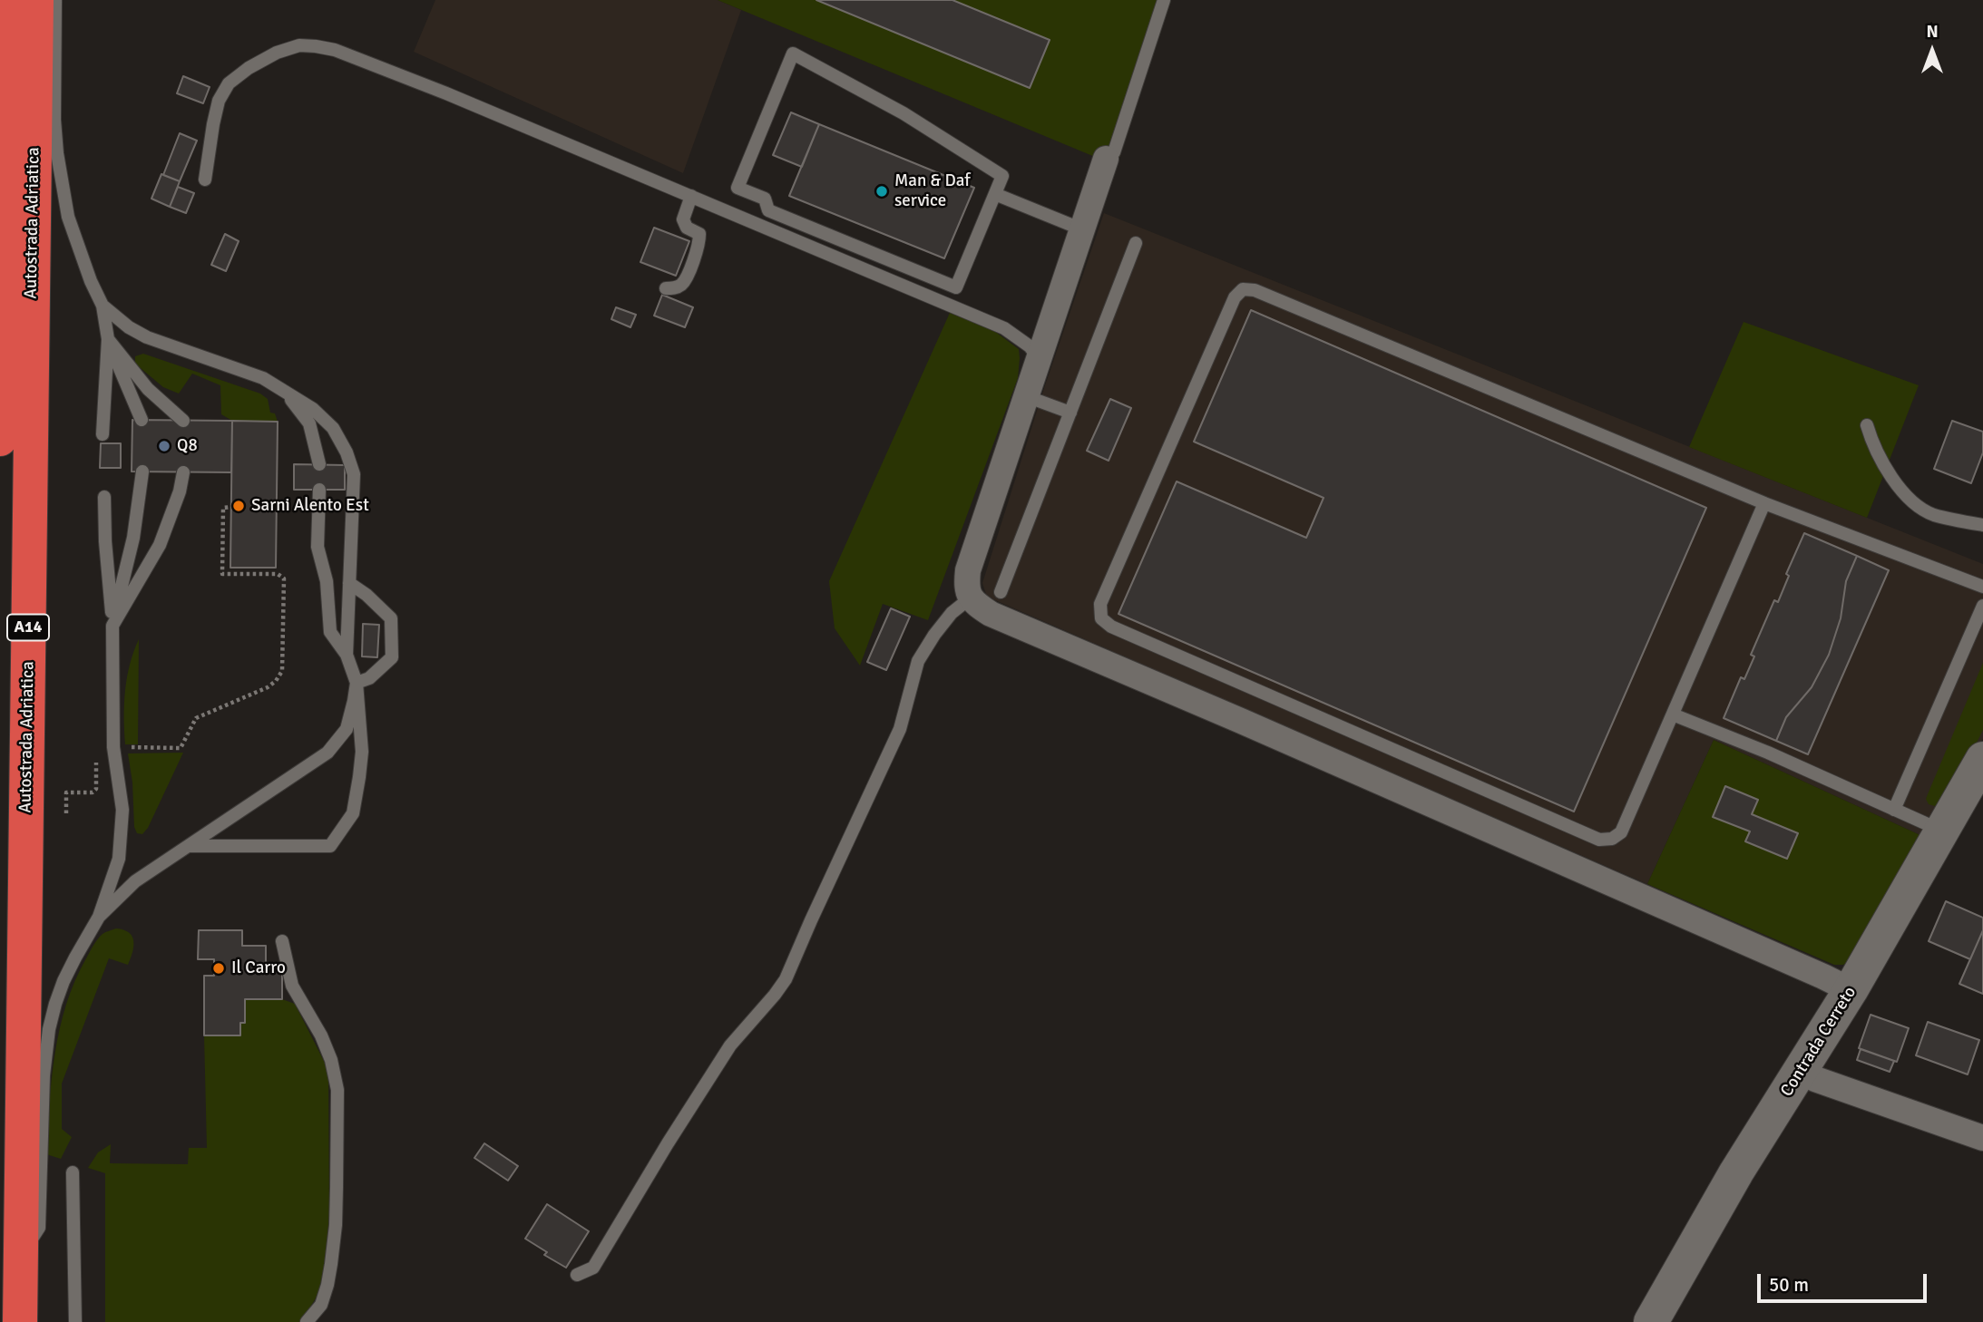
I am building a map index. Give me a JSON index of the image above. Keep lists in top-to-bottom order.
{
  "streets": {
    "highway": ["Autostrada Adriatica", "A14"],
    "main road": ["Contrada Cerreto"]
  },
  "places": [
    "Man & Daf service",
    "Q8",
    "Sarni Alento Est",
    "Il Carro"
  ],
  "scale_bar": "50 m",
  "north": "top"
}
